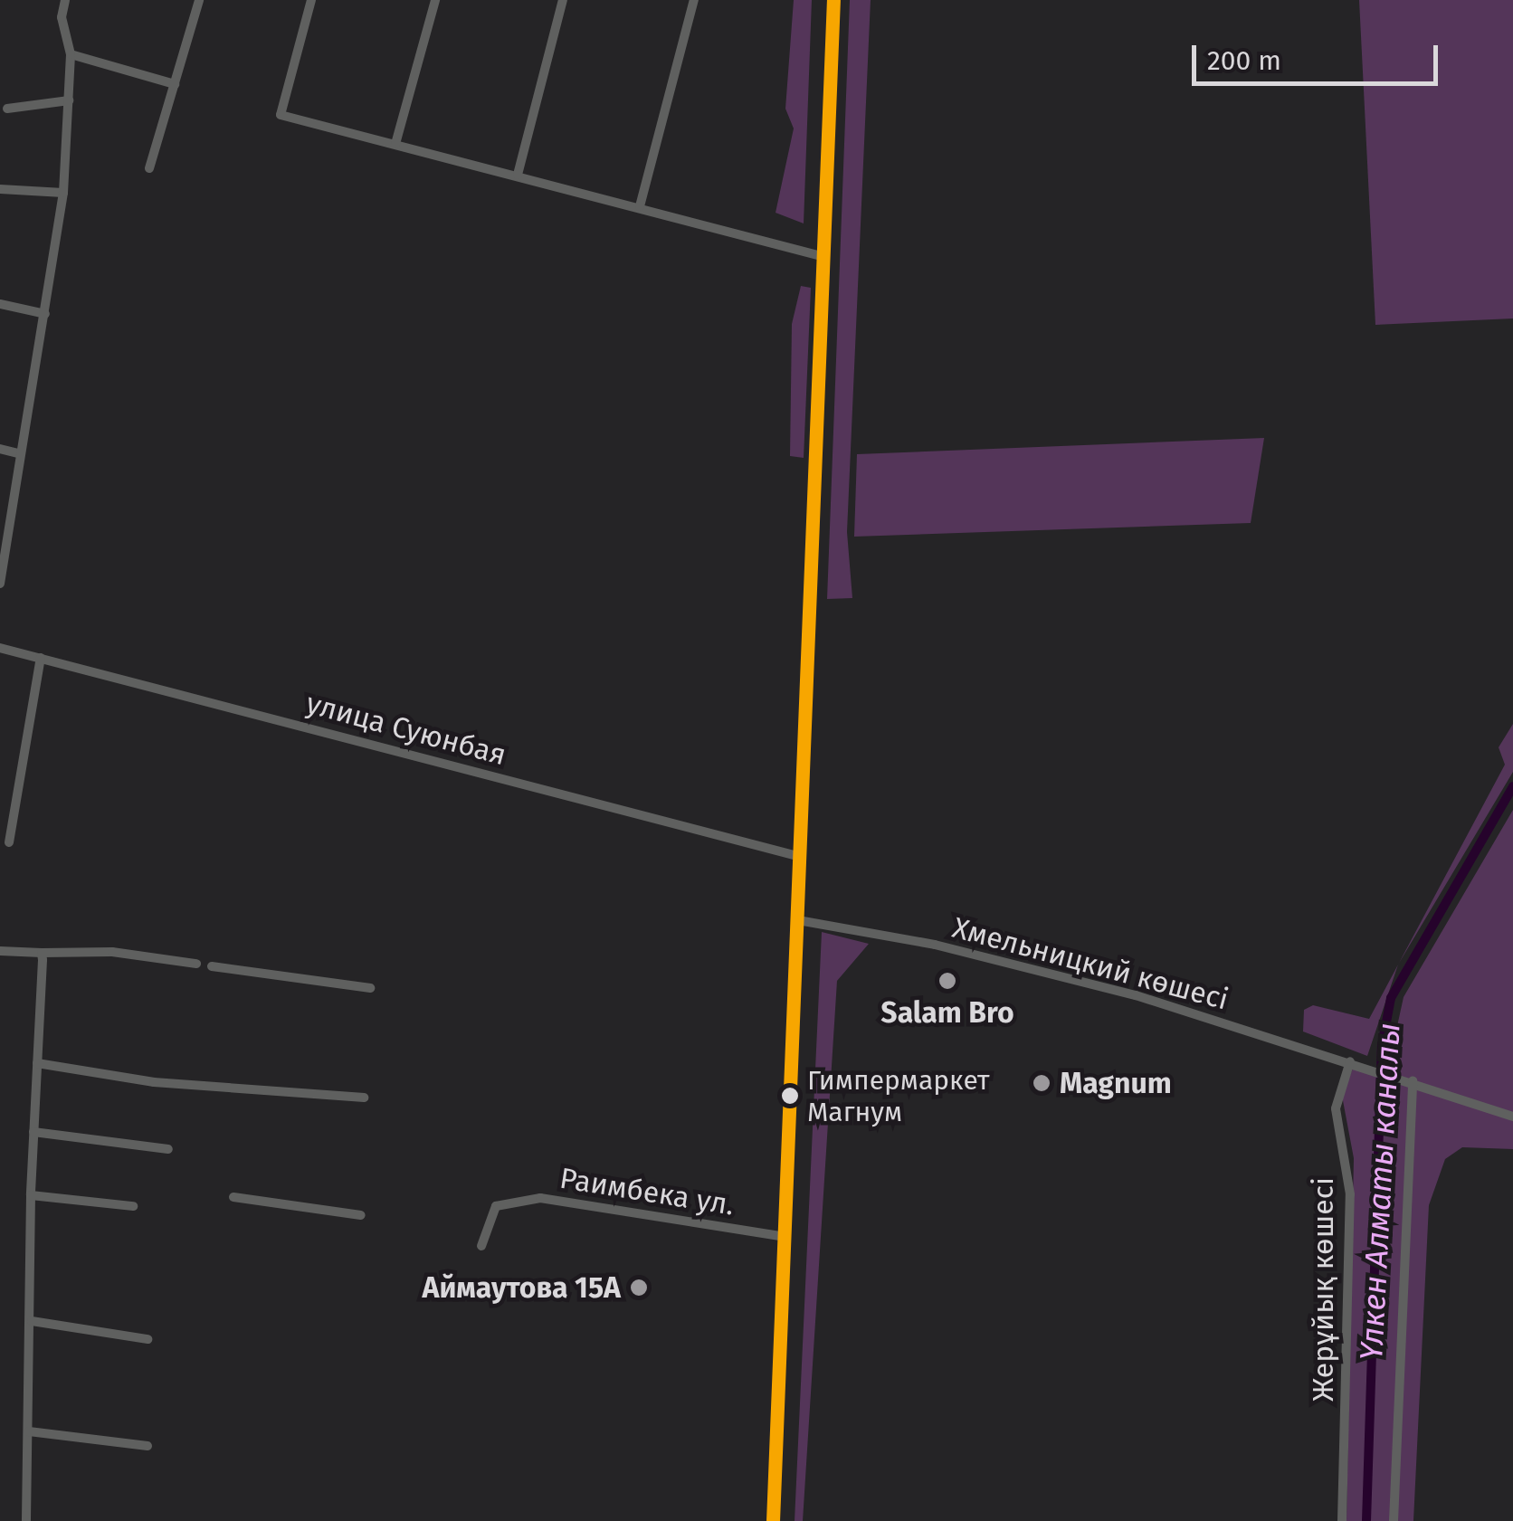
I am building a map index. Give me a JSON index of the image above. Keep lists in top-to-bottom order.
{
  "streets": {
    "street": [
      "улица Суюнбая",
      "Хмельницкий көшесі",
      "Раимбека ул.",
      "Жерұйық көшесі"
    ]
  },
  "crossings": [
    ["Хмельницкий көшесі", "Жерұйық көшесі"]
  ],
  "water": ["Үлкен Алматы каналы"],
  "places": [
    "Salam Bro",
    "Magnum",
    "Гимпермаркет Магнум",
    "Аймаутова 15А"
  ],
  "scale_bar": "200 m"
}
